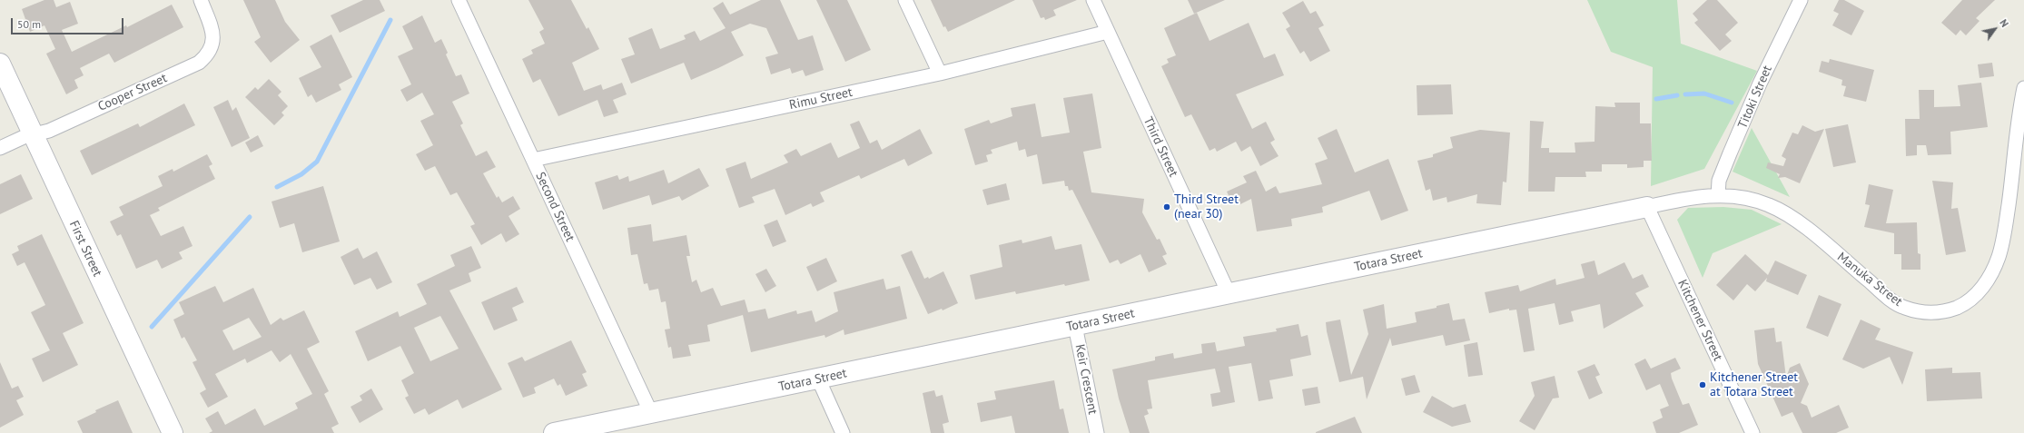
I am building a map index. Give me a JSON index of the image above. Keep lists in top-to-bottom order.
{
  "streets": {
    "street": [
      "Cooper Street",
      "Titoki Street",
      "Rimu Street",
      "Third Street",
      "Second Street",
      "First Street",
      "Totara Street",
      "Manuka Street",
      "Kitchener Street",
      "Keir Crescent"
    ]
  },
  "crossings": [
    ["Cooper Street", "First Street"],
    ["Titoki Street", "Manuka Street"],
    ["Rimu Street", "Third Street"],
    ["Rimu Street", "Second Street"],
    ["Third Street", "Totara Street"],
    ["Second Street", "Totara Street"],
    ["Totara Street", "Manuka Street"],
    ["Totara Street", "Kitchener Street"],
    ["Totara Street", "Keir Crescent"],
    ["Manuka Street", "Kitchener Street"]
  ],
  "places": ["Third Street (near 30)", "Kitchener Street at Totara Street"],
  "scale_bar": "50 m",
  "north": "top right"
}
